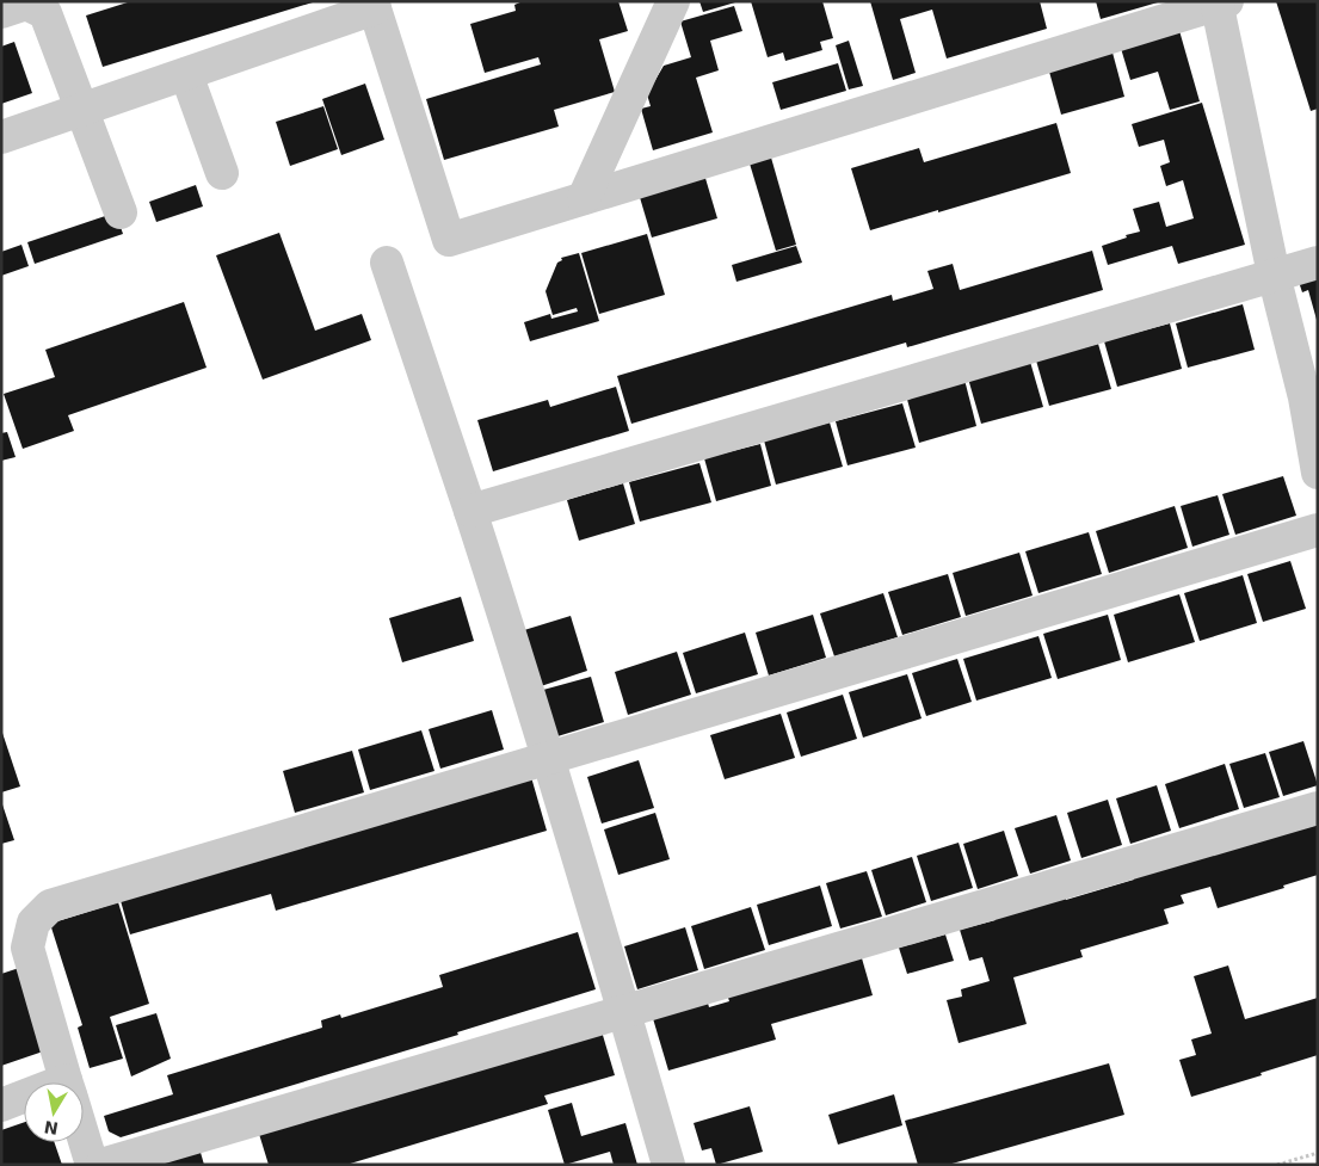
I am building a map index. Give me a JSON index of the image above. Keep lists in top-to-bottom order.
{
  "north": "bottom"
}
